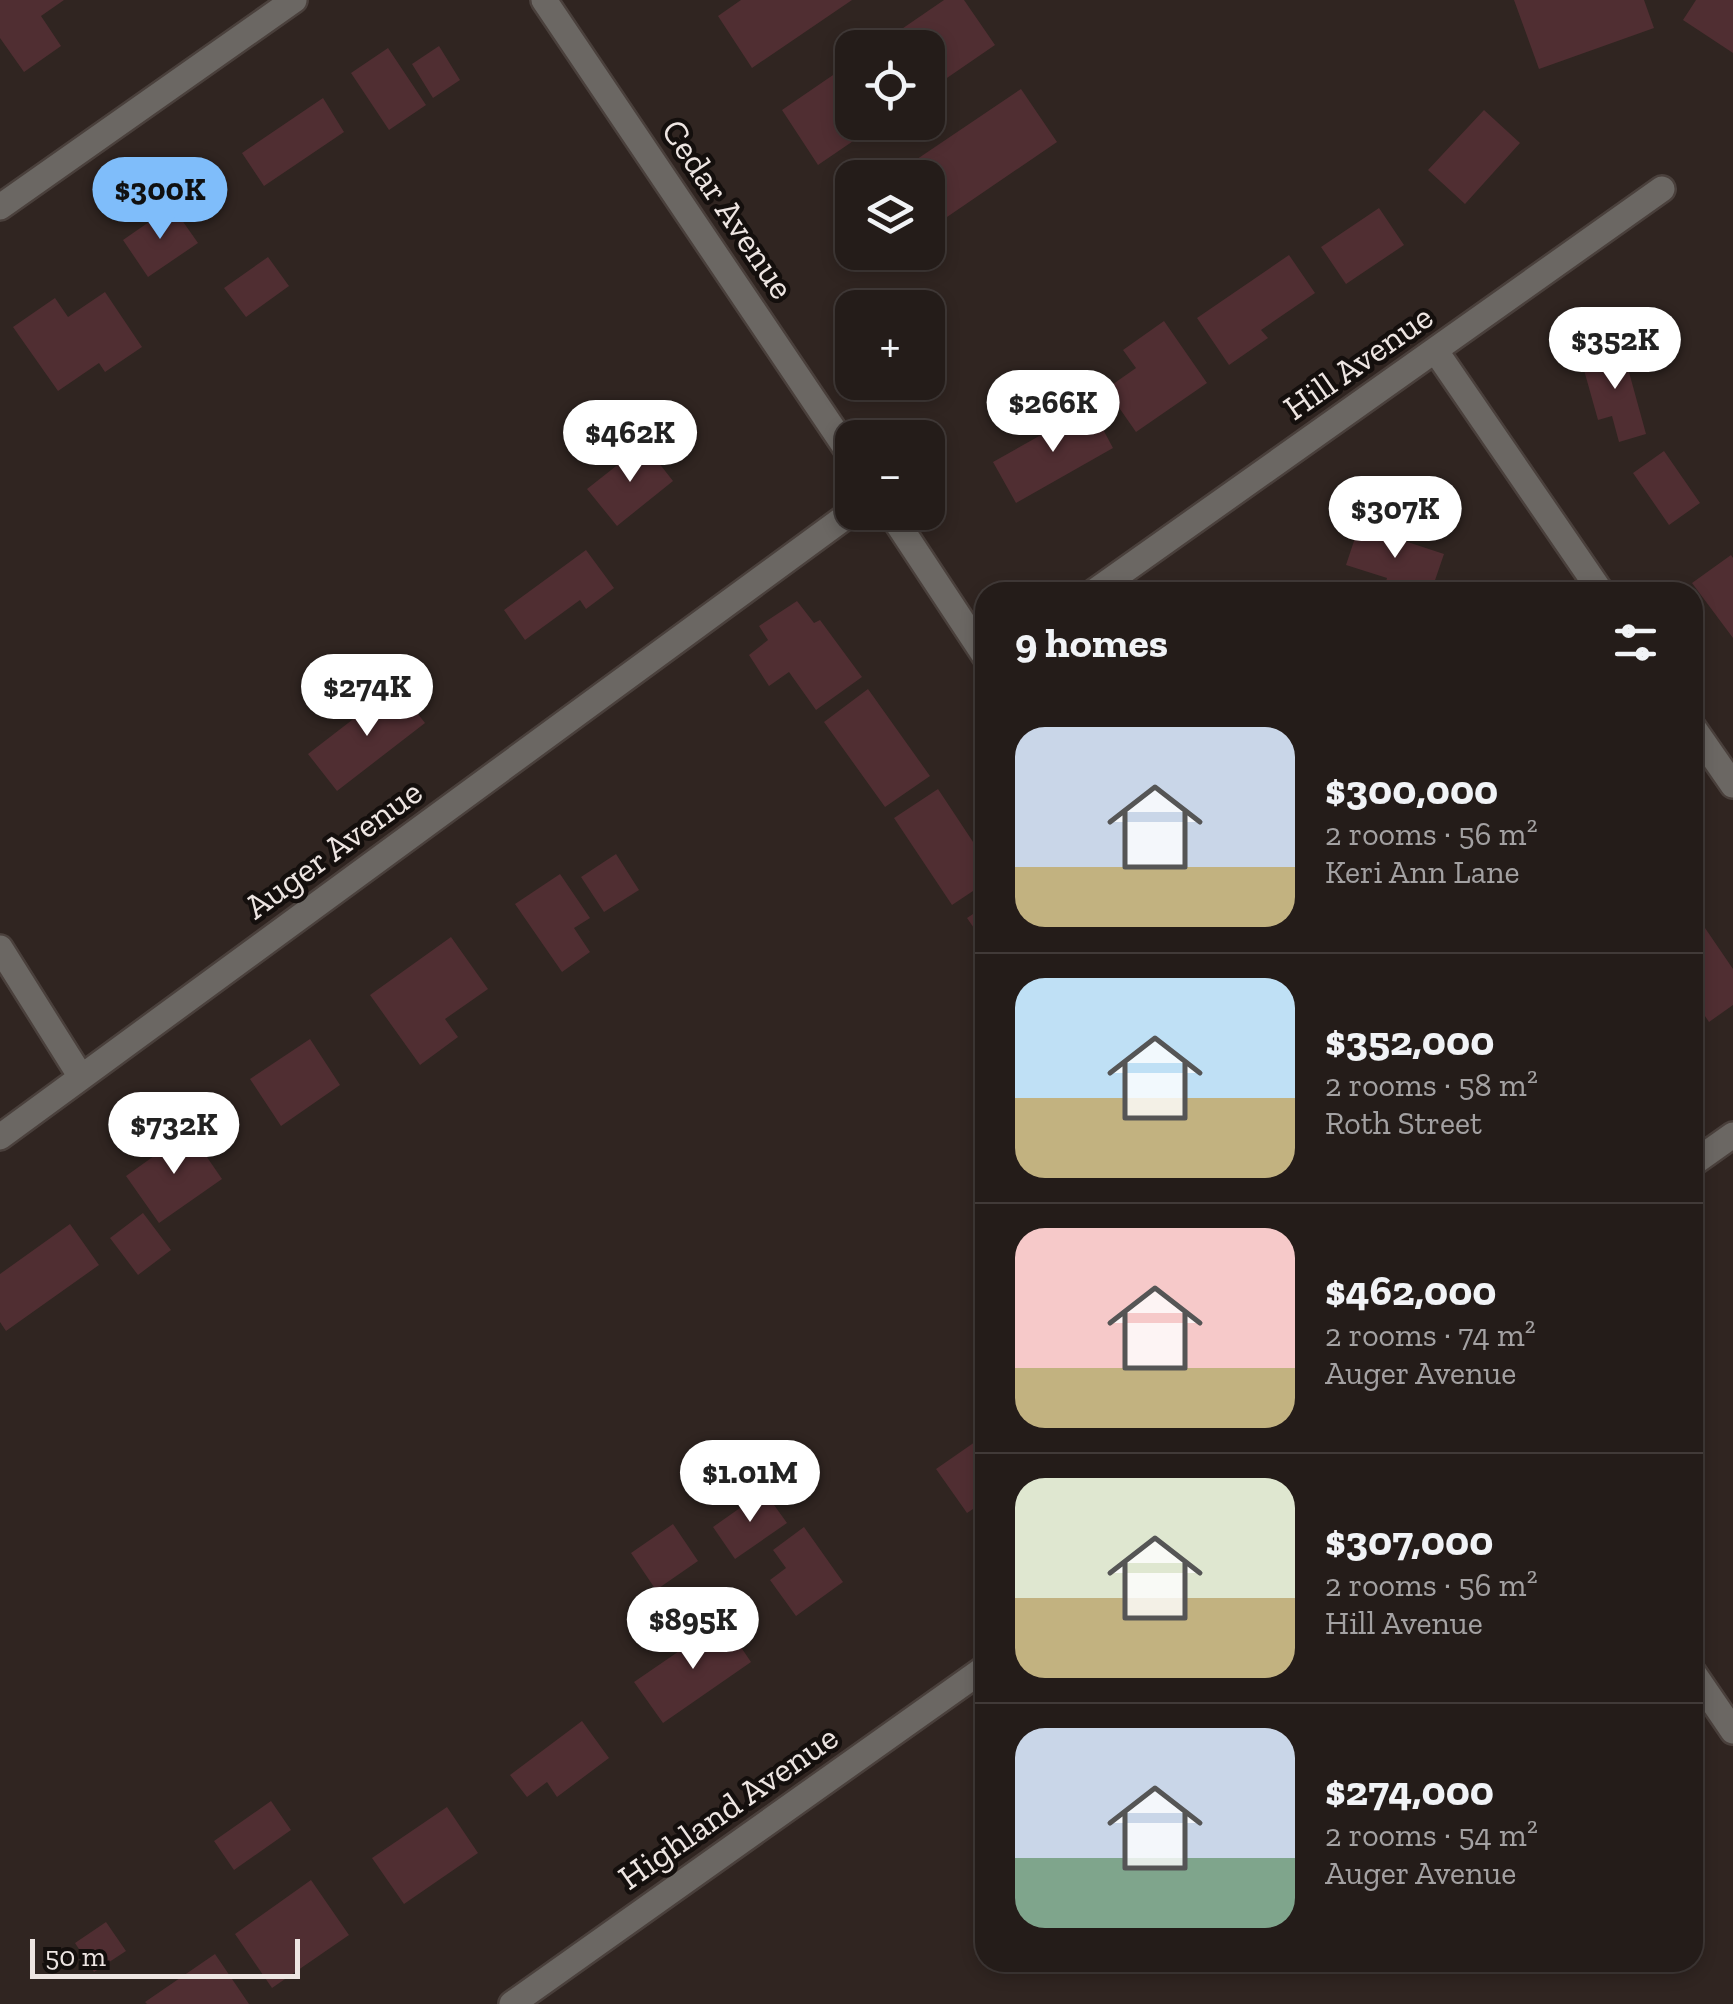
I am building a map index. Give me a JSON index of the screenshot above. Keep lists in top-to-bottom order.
{
  "streets": {
    "street": [
      "Cedar Avenue",
      "Hill Avenue",
      "Auger Avenue",
      "Highland Avenue"
    ]
  },
  "scale_bar": "50 m",
  "page": {
    "map_buttons": ["+", "−"],
    "price": [
      "$300K",
      "$352K",
      "$266K",
      "$462K",
      "$307K",
      "$274K",
      "$732K",
      "$1.01M",
      "$895K"
    ],
    "heading": "9 homes",
    "list": [
      {
        "name": "$300,000",
        "note": "2 rooms · 56 m² · Keri Ann Lane"
      },
      {
        "name": "$352,000",
        "note": "2 rooms · 58 m² · Roth Street"
      },
      {
        "name": "$462,000",
        "note": "2 rooms · 74 m² · Auger Avenue"
      },
      {
        "name": "$307,000",
        "note": "2 rooms · 56 m² · Hill Avenue"
      },
      {
        "name": "$274,000",
        "note": "2 rooms · 54 m² · Auger Avenue"
      }
    ],
    "scale": "50 m"
  }
}
